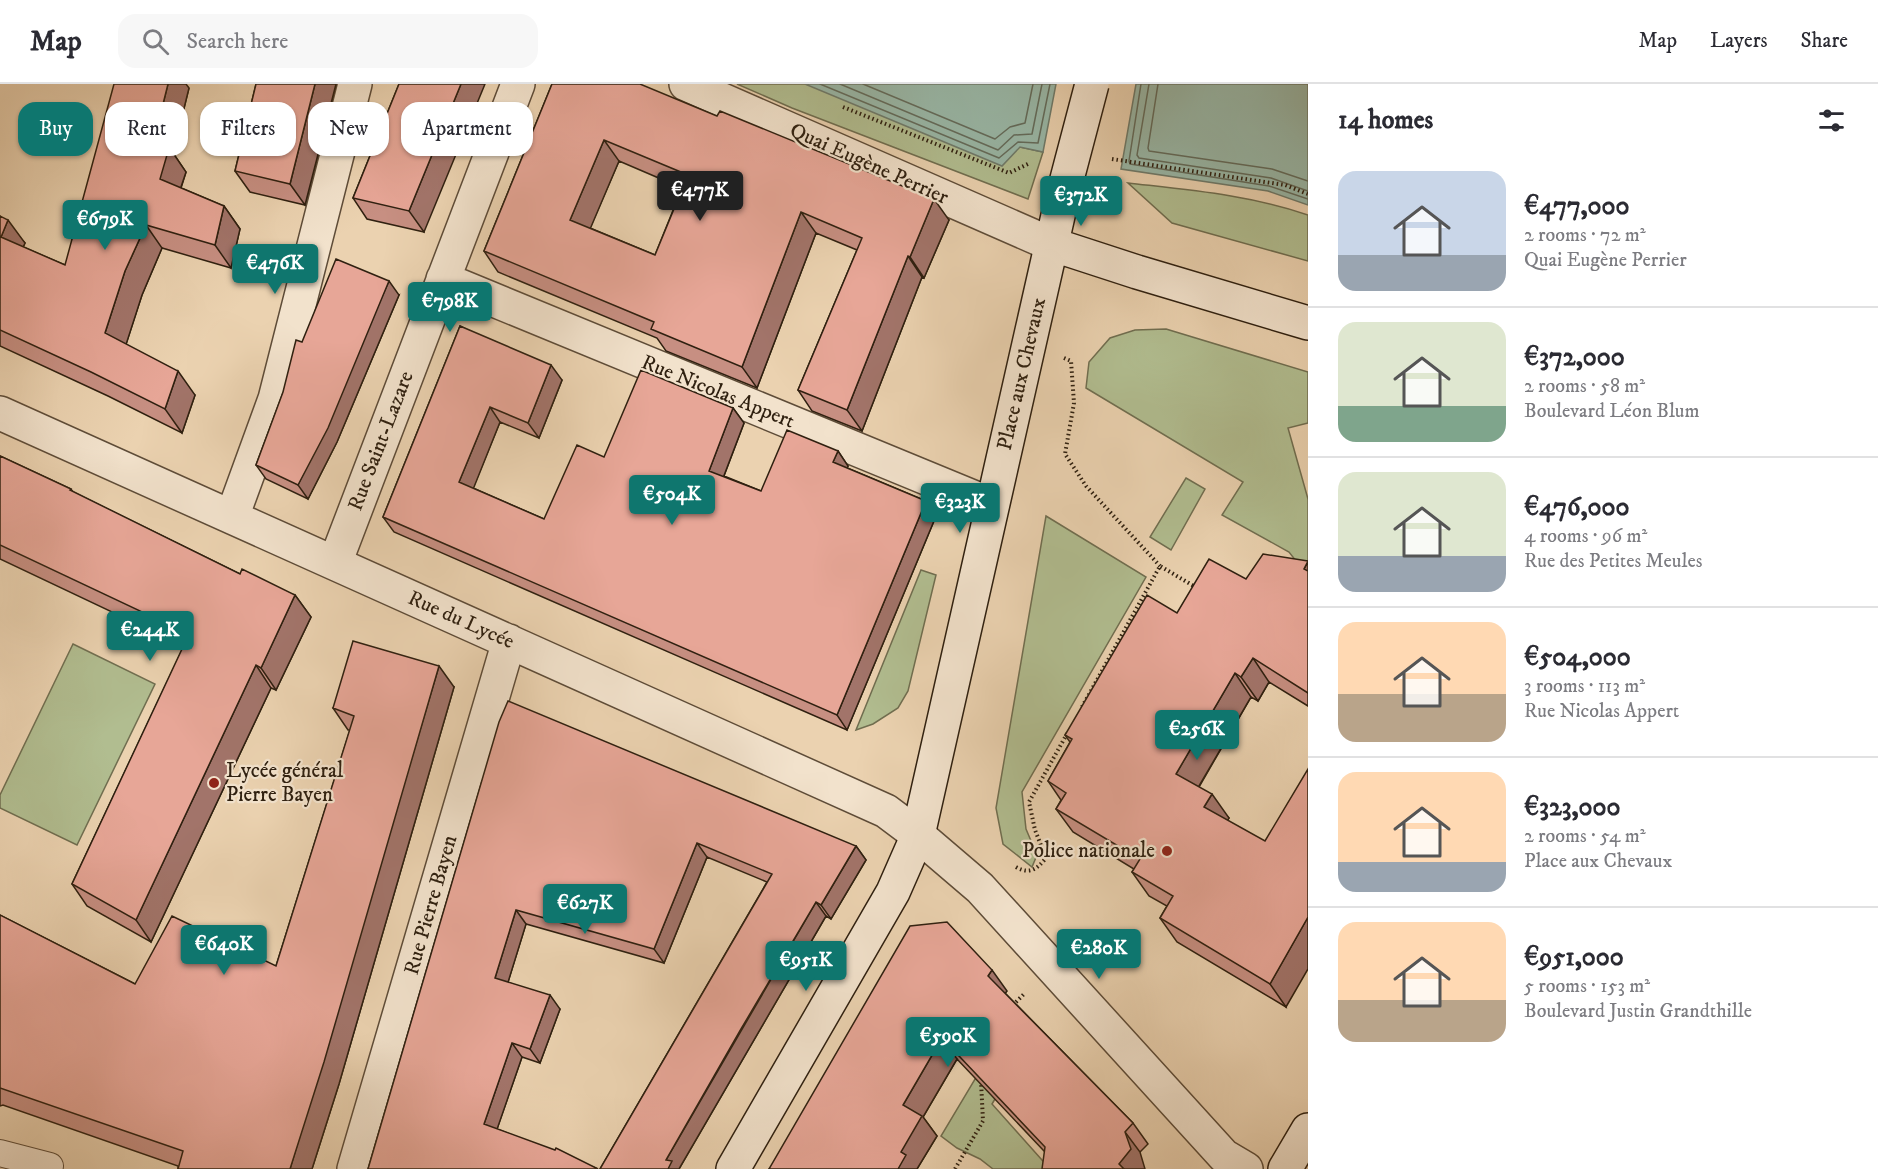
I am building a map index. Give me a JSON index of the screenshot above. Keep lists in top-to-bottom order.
{
  "streets": {
    "street": [
      "Quai Eugène Perrier",
      "Place aux Chevaux",
      "Rue Nicolas Appert",
      "Rue Saint-Lazare",
      "Rue du Lycée",
      "Rue Pierre Bayen"
    ]
  },
  "crossings": [
    ["Quai Eugène Perrier", "Place aux Chevaux"],
    ["Place aux Chevaux", "Rue Nicolas Appert"],
    ["Place aux Chevaux", "Rue du Lycée"],
    ["Rue Nicolas Appert", "Rue Saint-Lazare"],
    ["Rue Saint-Lazare", "Rue du Lycée"],
    ["Rue du Lycée", "Rue Pierre Bayen"]
  ],
  "places": ["Lycée général Pierre Bayen", "Police nationale"],
  "page": {
    "header": "Map",
    "search": "Search here",
    "nav": ["Map", "Layers", "Share"],
    "heading": "14 homes",
    "chip": [
      "Buy",
      "Rent",
      "Filters",
      "New",
      "Apartment"
    ],
    "list": [
      {
        "name": "€477,000",
        "note": "2 rooms · 72 m² · Quai Eugène Perrier"
      },
      {
        "name": "€372,000",
        "note": "2 rooms · 58 m² · Boulevard Léon Blum"
      },
      {
        "name": "€476,000",
        "note": "4 rooms · 96 m² · Rue des Petites Meules"
      },
      {
        "name": "€504,000",
        "note": "3 rooms · 113 m² · Rue Nicolas Appert"
      },
      {
        "name": "€323,000",
        "note": "2 rooms · 54 m² · Place aux Chevaux"
      },
      {
        "name": "€951,000",
        "note": "5 rooms · 153 m² · Boulevard Justin Grandthille"
      }
    ],
    "price": [
      "€477K",
      "€372K",
      "€679K",
      "€476K",
      "€798K",
      "€504K",
      "€323K",
      "€244K",
      "€256K",
      "€627K",
      "€640K",
      "€280K",
      "€951K",
      "€590K"
    ]
  }
}
